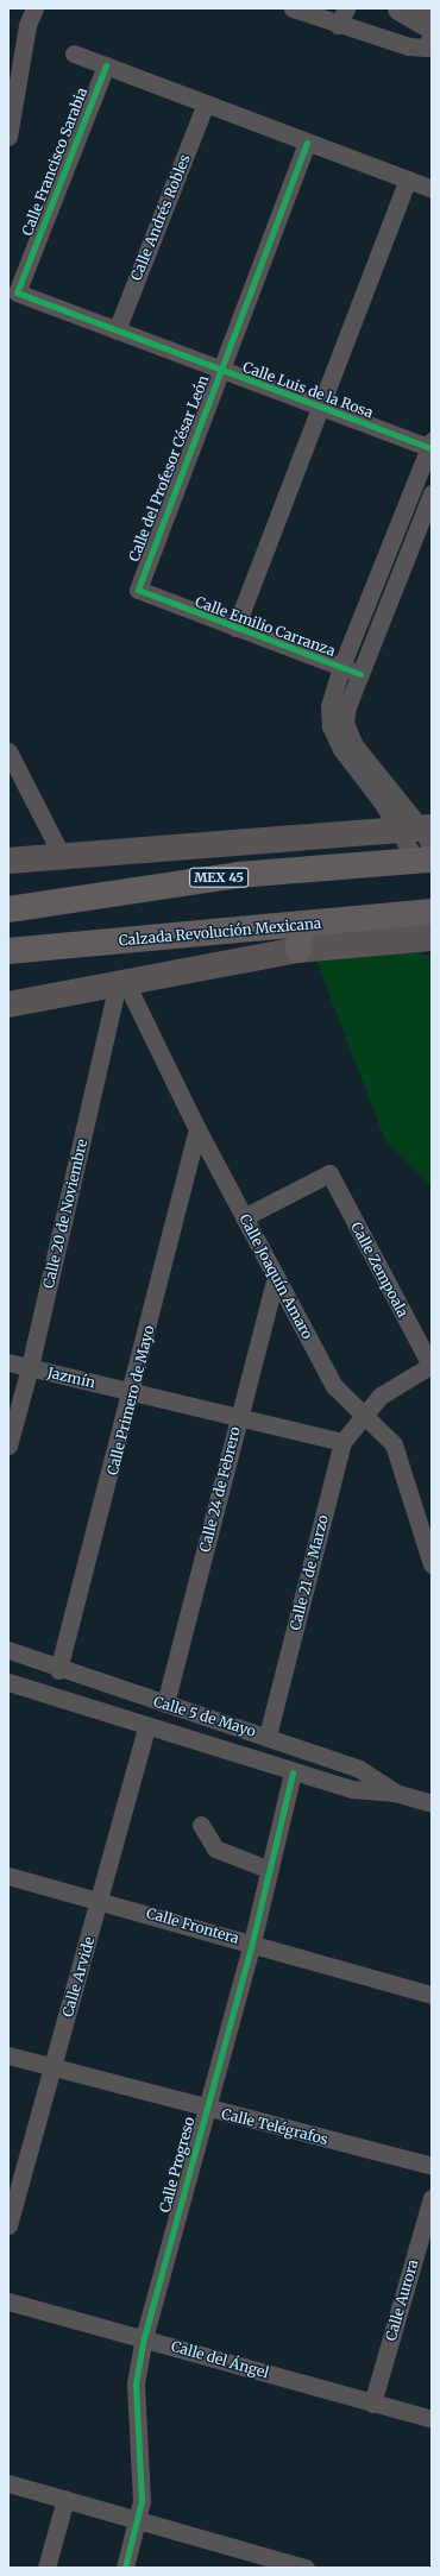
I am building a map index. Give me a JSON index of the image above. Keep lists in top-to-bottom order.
{
  "streets": {
    "main road": ["MEX 45", "Calzada Revolución Mexicana"],
    "street": [
      "Calle Francisco Sarabia",
      "Calle Andrés Robles",
      "Calle Luis de la Rosa",
      "Calle del Profesor César León",
      "Calle Emilio Carranza",
      "Calle 20 de Noviembre",
      "Calle Zempoala",
      "Calle Joaquín Amaro",
      "Jazmín",
      "Calle Primero de Mayo",
      "Calle 24 de Febrero",
      "Calle 21 de Marzo",
      "Calle 5 de Mayo",
      "Calle Frontera",
      "Calle Arvide",
      "Calle Telégrafos",
      "Calle Progreso",
      "Calle Aurora",
      "Calle del Ángel"
    ]
  },
  "crossings": [
    ["Calle Francisco Sarabia", "Calle Luis de la Rosa"],
    ["Calle Andrés Robles", "Calle Luis de la Rosa"],
    ["Calle Luis de la Rosa", "Calle del Profesor César León"],
    ["Calle del Profesor César León", "Calle Emilio Carranza"],
    ["Calle 20 de Noviembre", "Calle Joaquín Amaro"],
    ["Calle 20 de Noviembre", "Jazmín"],
    ["Calle Zempoala", "Calle Joaquín Amaro"],
    ["Calle Zempoala", "Calle 21 de Marzo"],
    ["Calle Joaquín Amaro", "Calle Primero de Mayo"],
    ["Calle Joaquín Amaro", "Calle 24 de Febrero"],
    ["Calle Joaquín Amaro", "Calle 21 de Marzo"],
    ["Jazmín", "Calle Primero de Mayo"],
    ["Jazmín", "Calle 24 de Febrero"],
    ["Jazmín", "Calle 21 de Marzo"],
    ["Calle Primero de Mayo", "Calle 5 de Mayo"],
    ["Calle 24 de Febrero", "Calle 5 de Mayo"],
    ["Calle 21 de Marzo", "Calle 5 de Mayo"],
    ["Calle 5 de Mayo", "Calle Arvide"],
    ["Calle 5 de Mayo", "Calle Progreso"],
    ["Calle Frontera", "Calle Arvide"],
    ["Calle Frontera", "Calle Progreso"],
    ["Calle Arvide", "Calle Telégrafos"],
    ["Calle Telégrafos", "Calle Progreso"],
    ["Calle Progreso", "Calle del Ángel"],
    ["Calle Aurora", "Calle del Ángel"]
  ]
}
